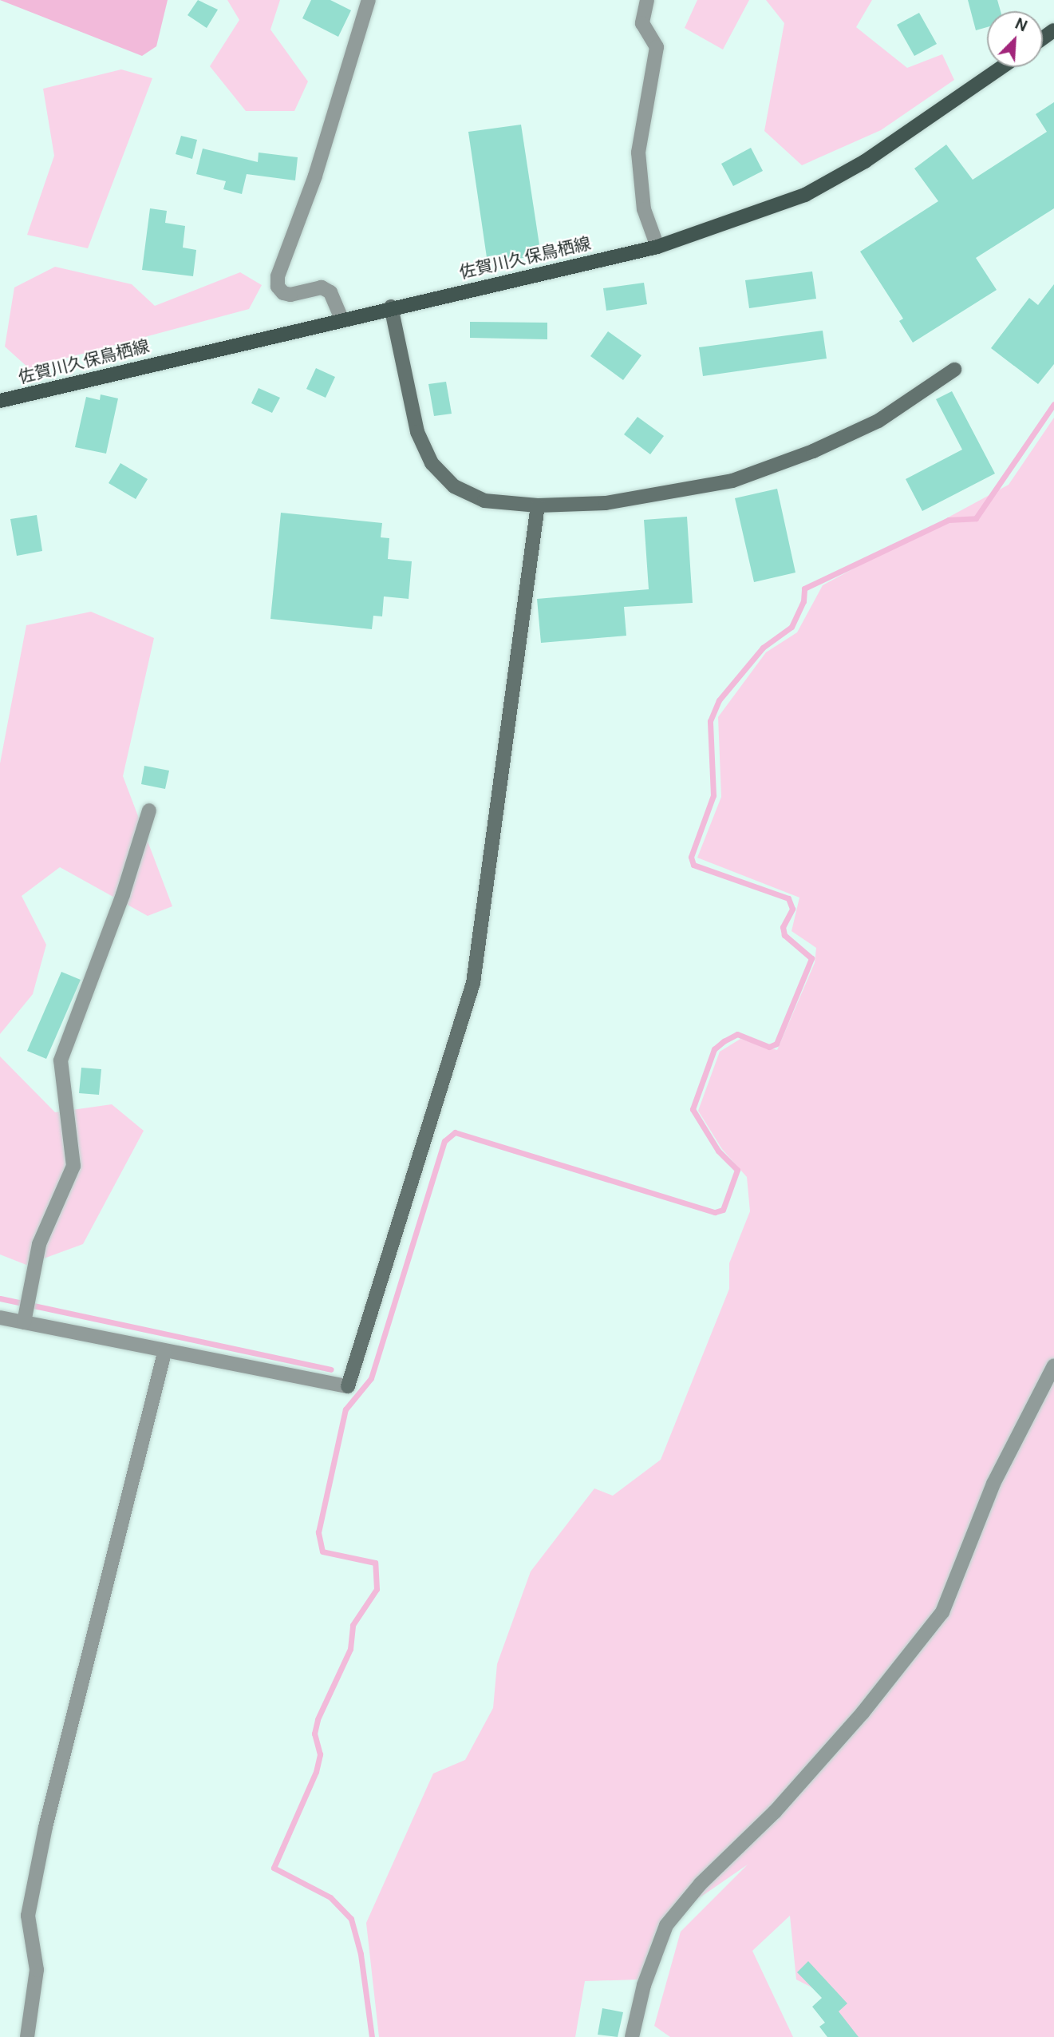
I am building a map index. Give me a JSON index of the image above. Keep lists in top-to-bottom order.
{
  "streets": {
    "main road": ["佐賀川久保鳥栖線"]
  },
  "north": "top right"
}
